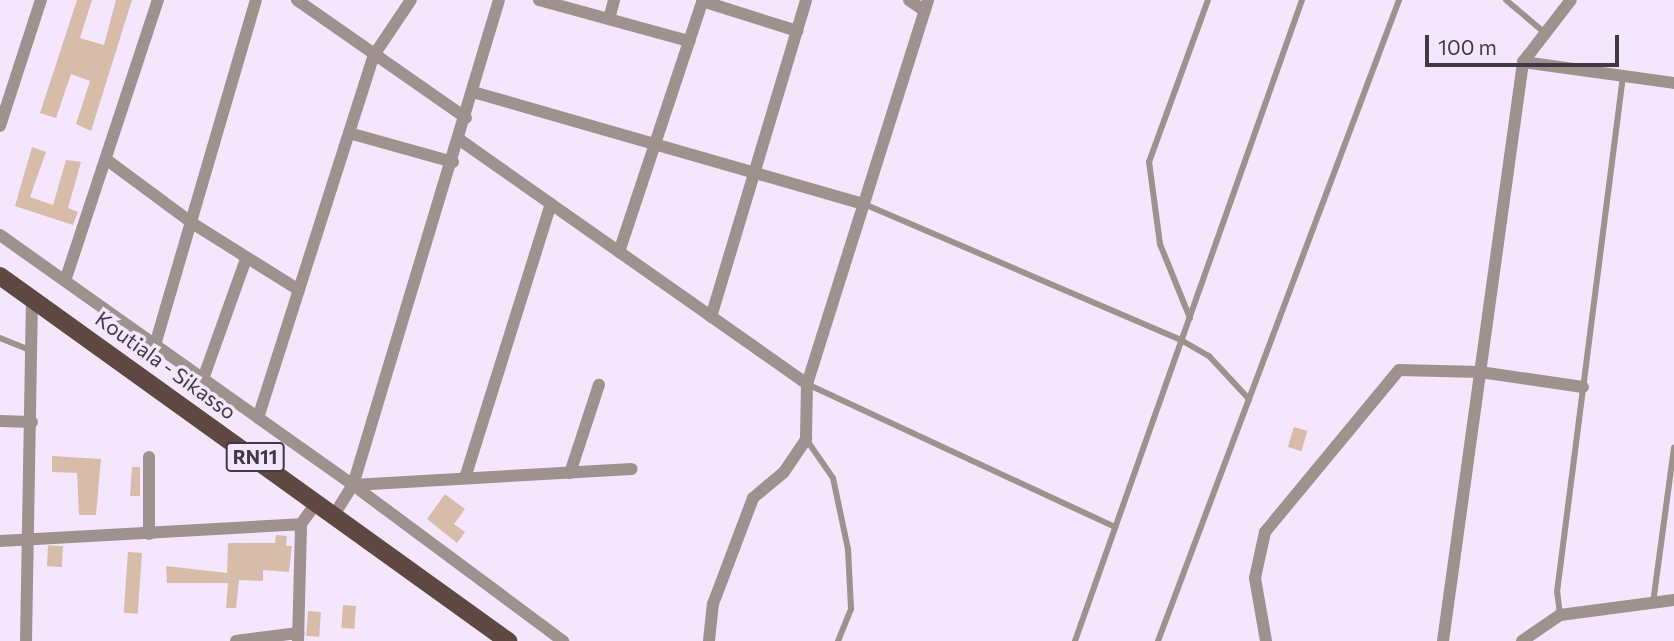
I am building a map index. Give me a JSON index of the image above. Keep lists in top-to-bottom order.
{
  "streets": {
    "main road": ["Koutiala - Sikasso", "RN11"]
  },
  "scale_bar": "100 m"
}
